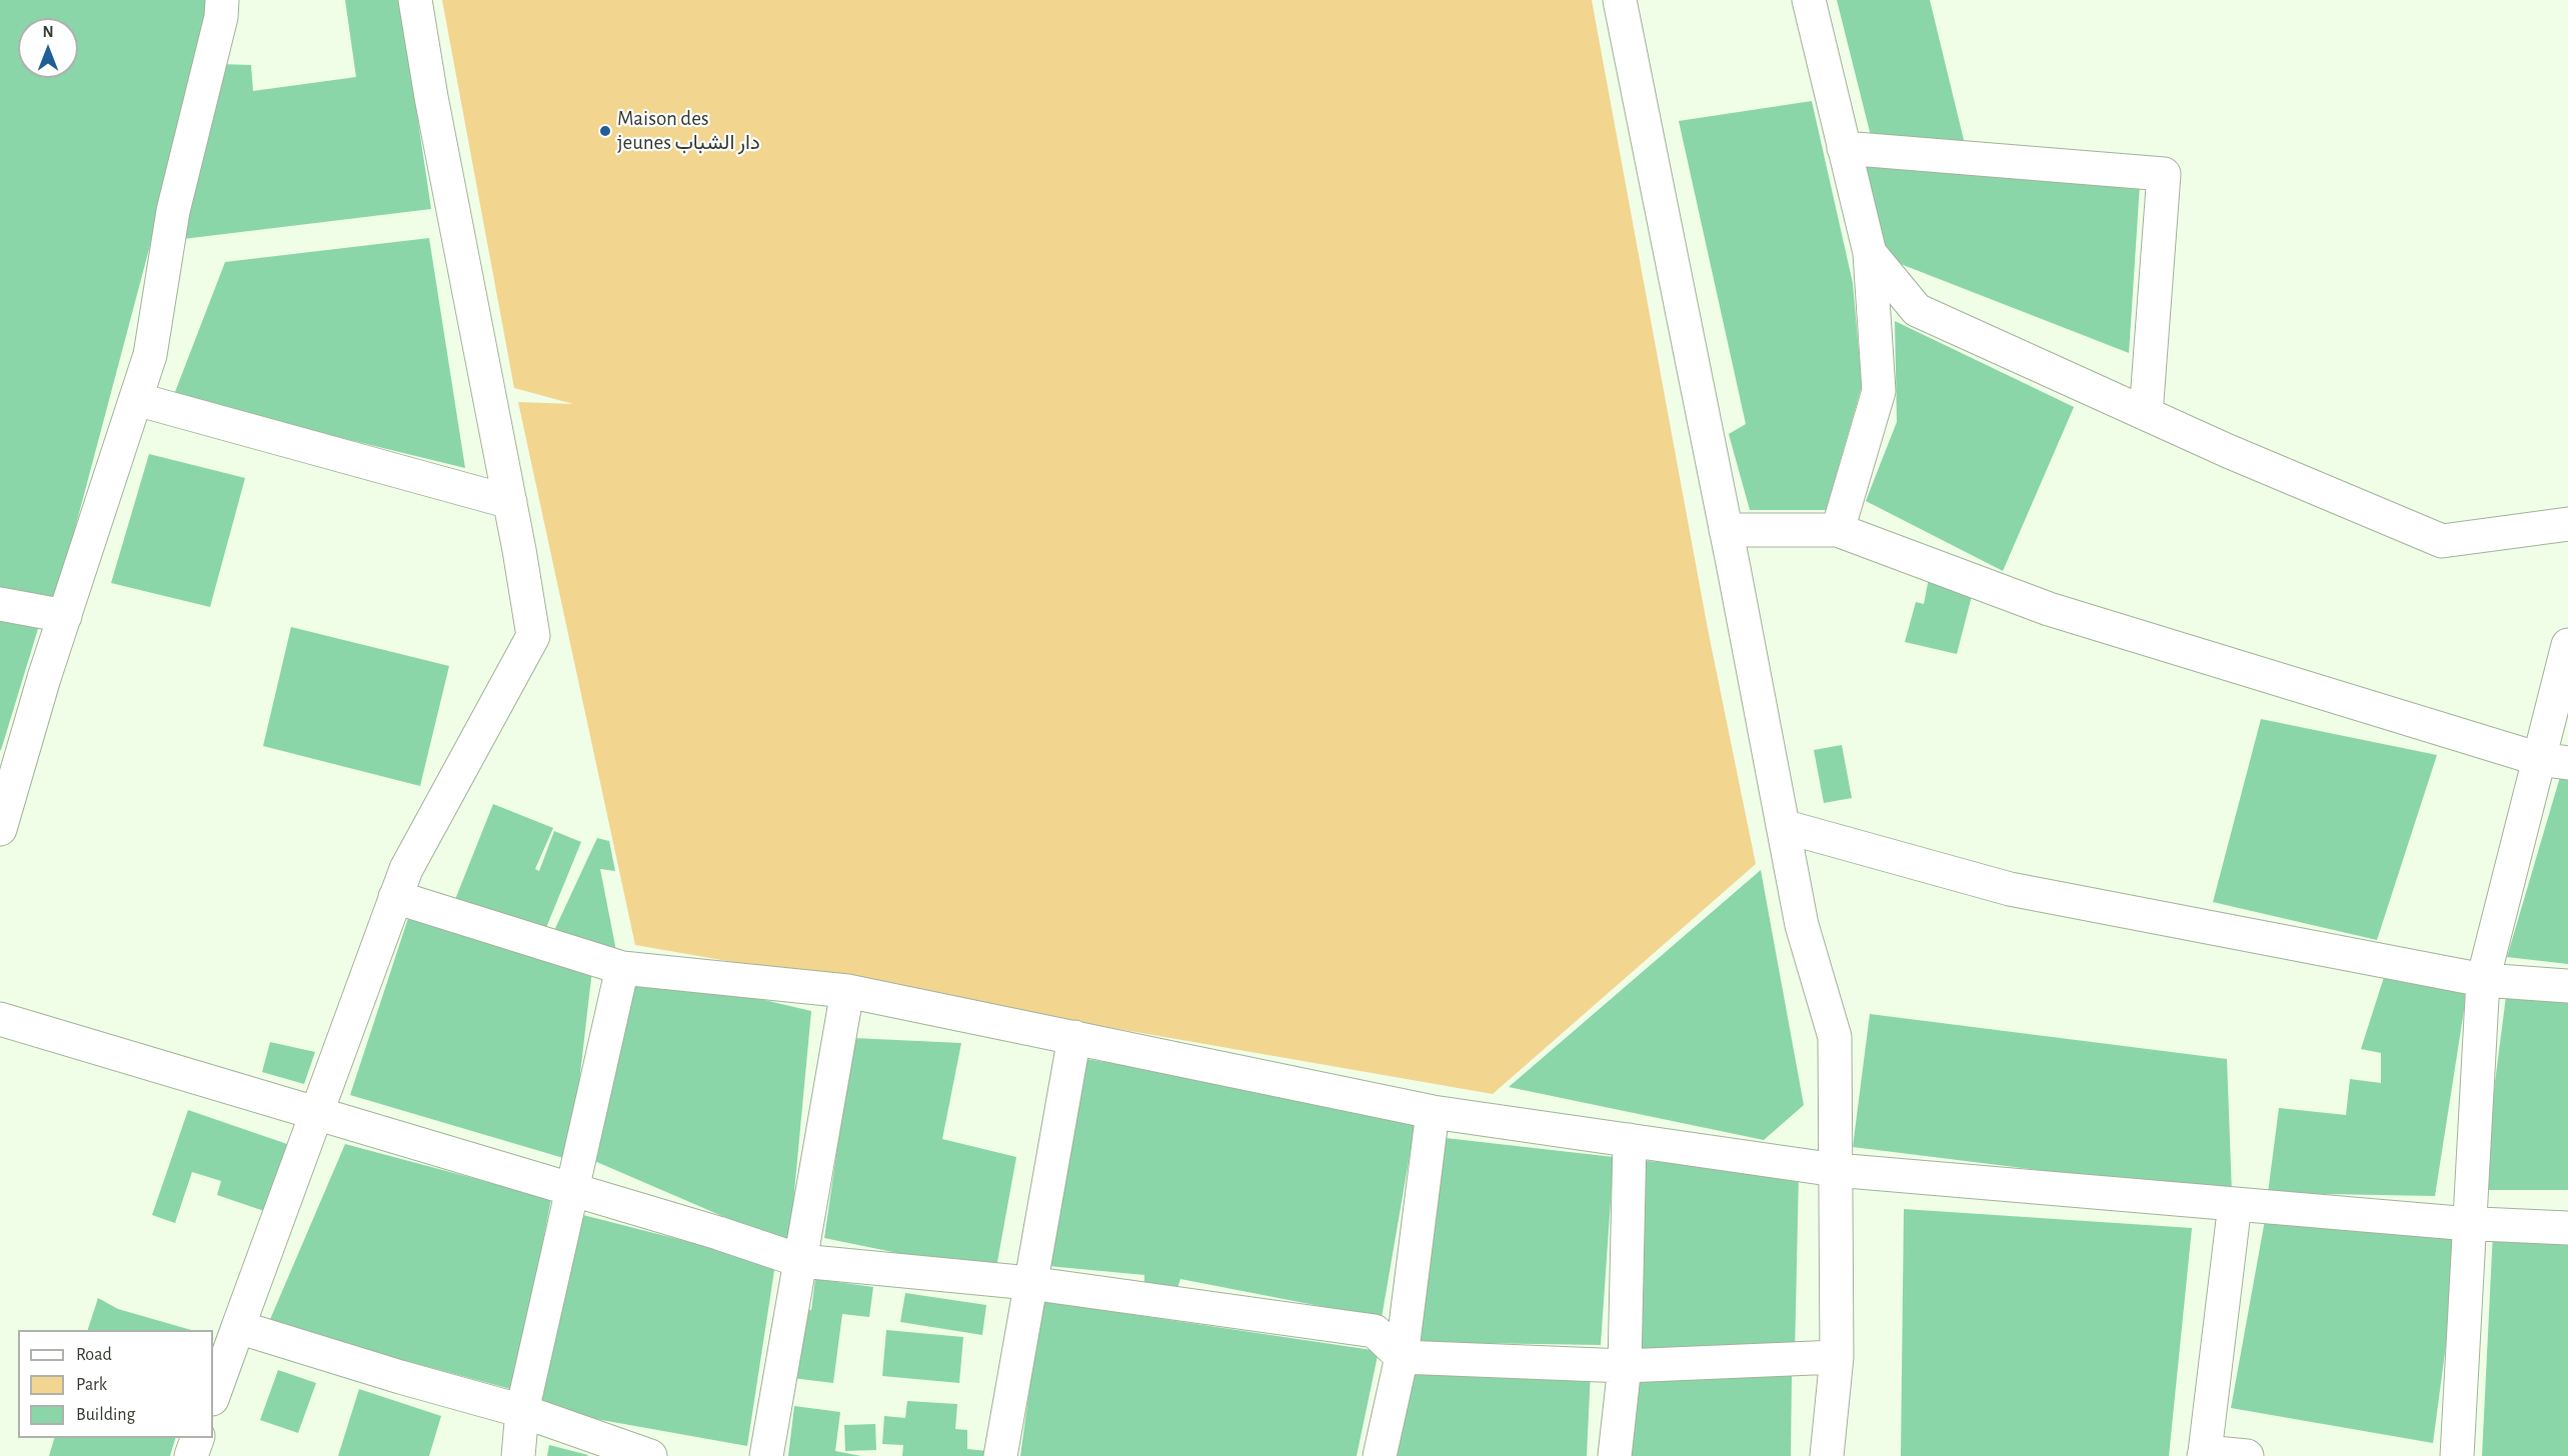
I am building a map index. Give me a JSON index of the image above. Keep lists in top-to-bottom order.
{
  "places": ["Maison des jeunes دار الشباب"],
  "legend": ["Road", "Park", "Building"],
  "north": "top"
}
